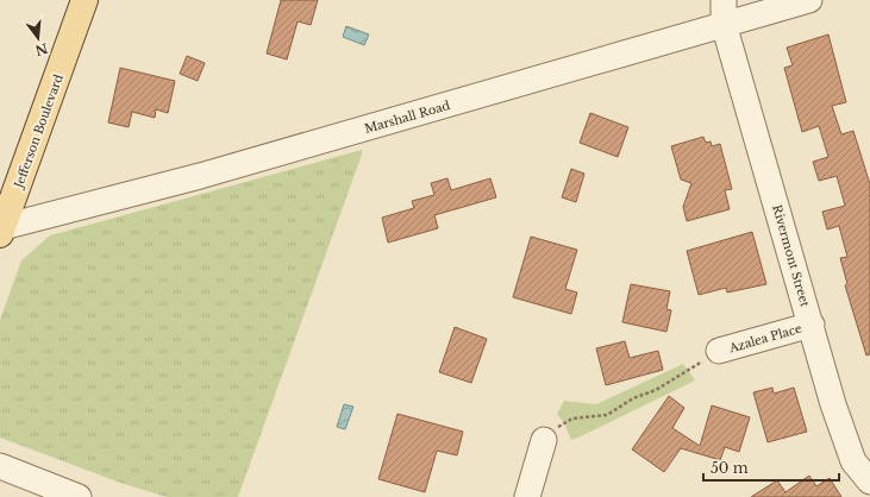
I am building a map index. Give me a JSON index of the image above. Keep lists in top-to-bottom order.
{
  "streets": {
    "main road": ["Jefferson Boulevard"],
    "street": ["Marshall Road", "Rivermont Street", "Azalea Place"]
  },
  "crossings": [
    ["Marshall Road", "Jefferson Boulevard"],
    ["Marshall Road", "Rivermont Street"],
    ["Rivermont Street", "Azalea Place"]
  ],
  "scale_bar": "50 m",
  "north": "bottom"
}
